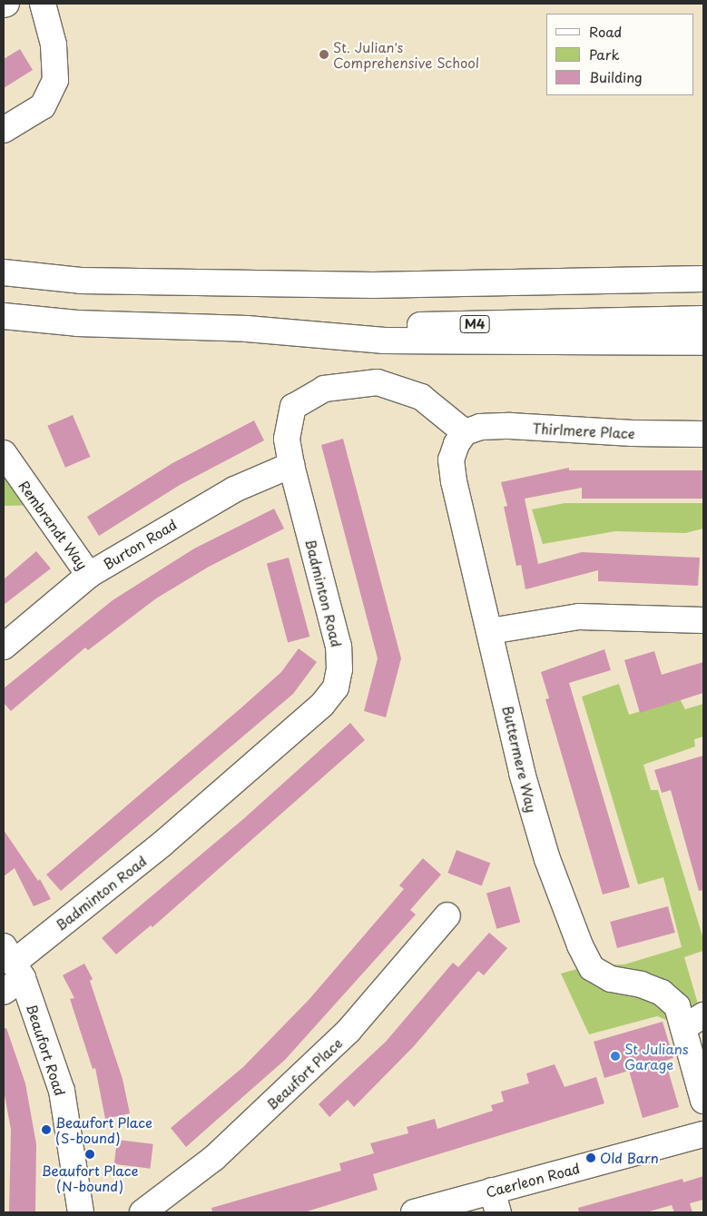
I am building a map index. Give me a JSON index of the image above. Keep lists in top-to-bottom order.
{
  "streets": {
    "main road": [
      "M4",
      "Thirlmere Place",
      "Rembrandt Way",
      "Burton Road",
      "Badminton Road",
      "Buttermere Way",
      "Beaufort Road",
      "Beaufort Place",
      "Caerleon Road"
    ]
  },
  "crossings": [
    ["Thirlmere Place", "Badminton Road"],
    ["Thirlmere Place", "Buttermere Way"],
    ["Rembrandt Way", "Burton Road"],
    ["Burton Road", "Badminton Road"],
    ["Badminton Road", "Buttermere Way"],
    ["Badminton Road", "Beaufort Road"]
  ],
  "places": [
    "St. Julian's Comprehensive School",
    "St Julians Garage",
    "Beaufort Place (S-bound)",
    "Beaufort Place (N-bound)",
    "Old Barn"
  ],
  "legend": ["Road", "Park", "Building"]
}
